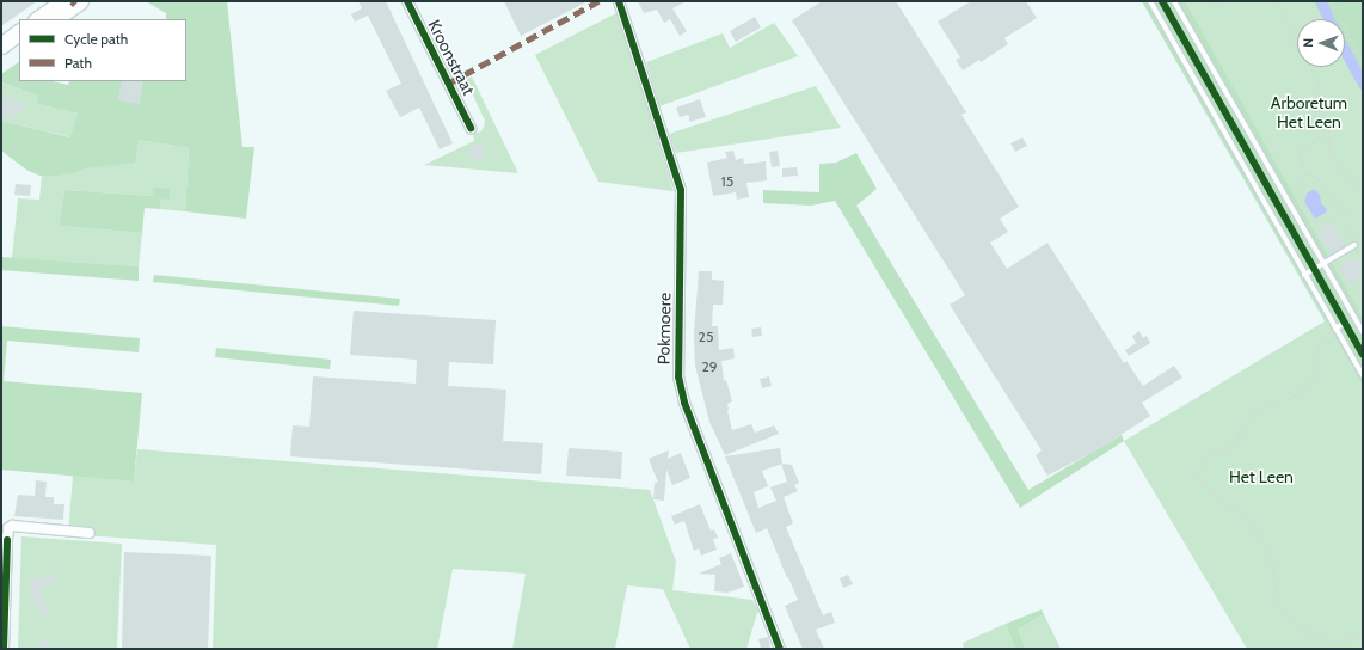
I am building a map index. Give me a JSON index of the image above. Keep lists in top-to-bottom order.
{
  "streets": {
    "street": ["Kroonstraat", "Pokmoere"]
  },
  "parks": ["Arboretum Het Leen", "Het Leen"],
  "house_numbers": ["15", "25", "29"],
  "legend": ["Cycle path", "Path"],
  "north": "left"
}
